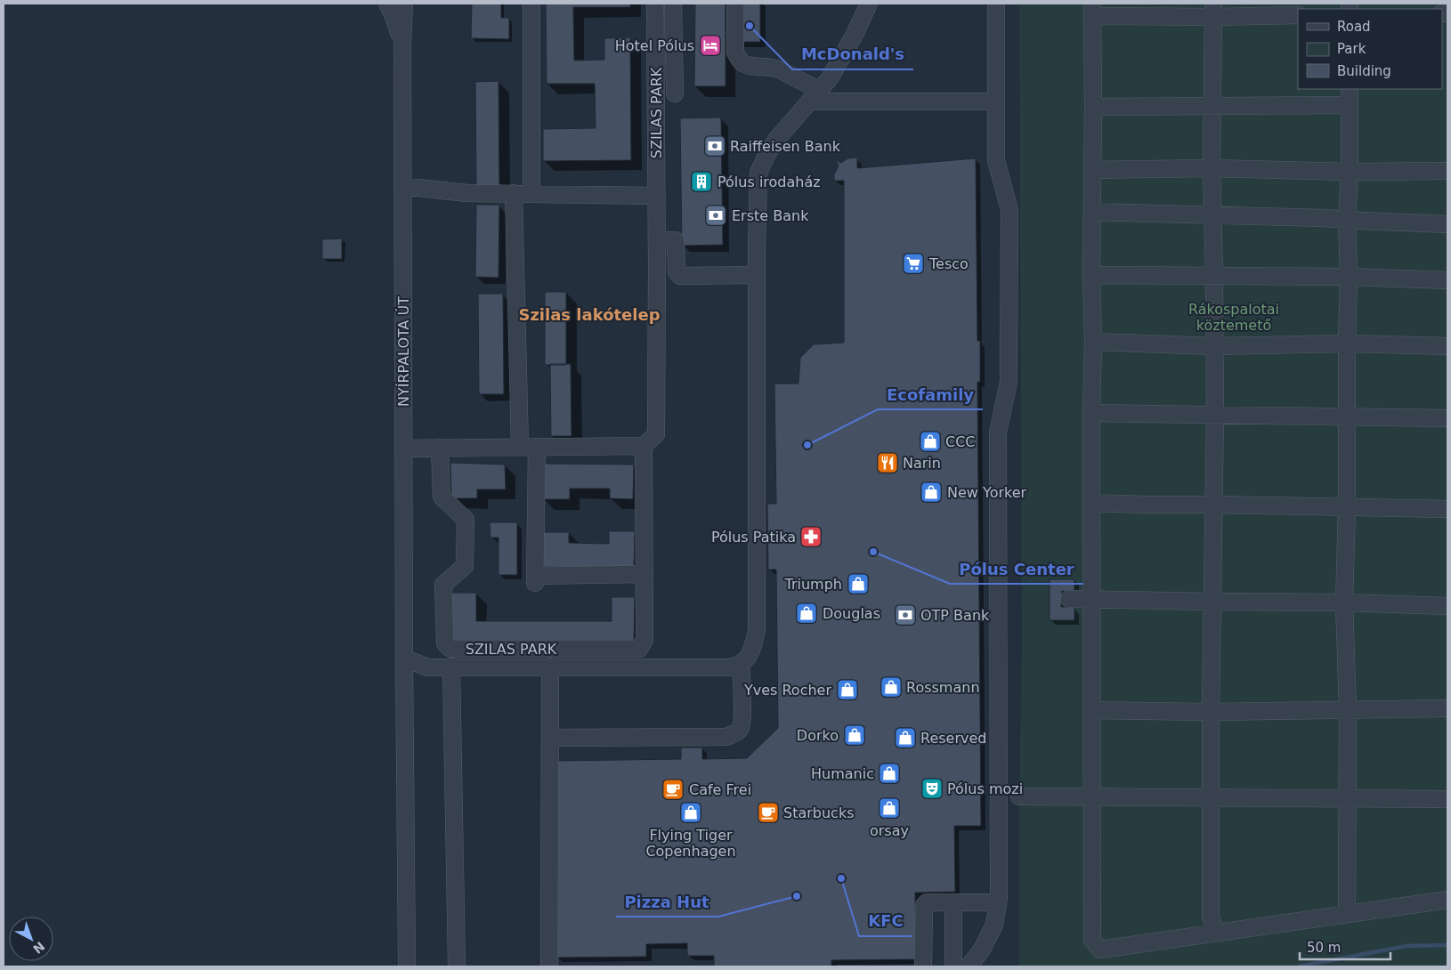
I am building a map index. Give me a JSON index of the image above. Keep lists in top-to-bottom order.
{
  "streets": {
    "street": ["SZILAS PARK", "NYÍRPALOTA ÚT"]
  },
  "districts": ["Szilas lakótelep"],
  "parks": ["Rákospalotai köztemető"],
  "places": {
    "other": [
      "McDonald's",
      "Ecofamily",
      "Pólus Center",
      "KFC",
      "Pizza Hut"
    ],
    "hotel": ["Hotel Pólus"],
    "bank": ["Raiffeisen Bank", "Erste Bank", "OTP Bank"],
    "building": ["Pólus irodaház"],
    "supermarket": ["Tesco"],
    "shop": [
      "CCC",
      "New Yorker",
      "Triumph",
      "Douglas",
      "Rossmann",
      "Yves Rocher",
      "Dorko",
      "Reserved",
      "Humanic",
      "orsay",
      "Flying Tiger Copenhagen"
    ],
    "restaurant": ["Narin"],
    "pharmacy": ["Pólus Patika"],
    "theatre": ["Pólus mozi"],
    "cafe": ["Cafe Frei", "Starbucks"]
  },
  "legend": ["Road", "Park", "Building"],
  "scale_bar": "50 m",
  "north": "bottom right"
}
